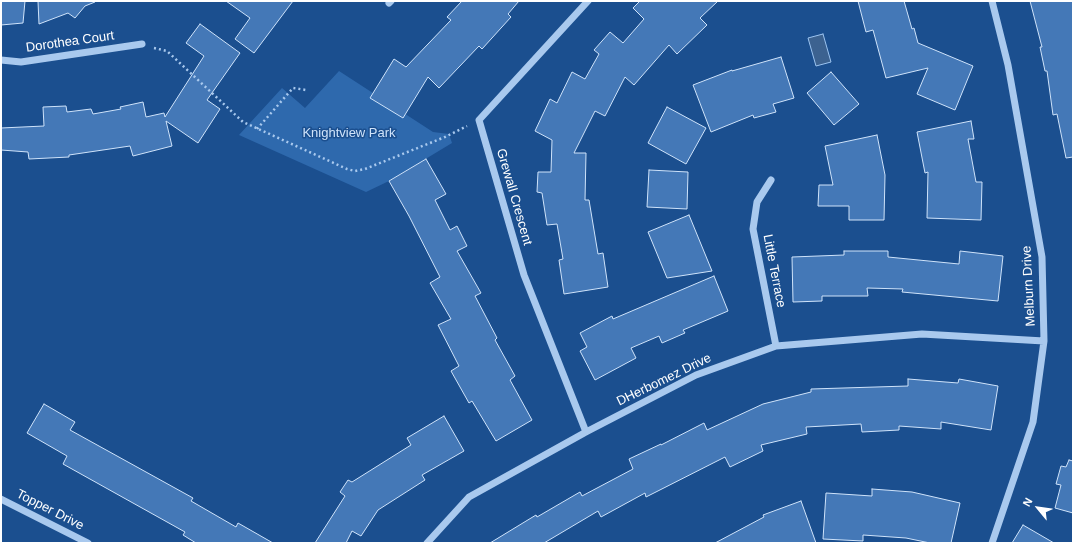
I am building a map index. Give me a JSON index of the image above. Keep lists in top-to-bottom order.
{
  "streets": {
    "street": [
      "Dorothea Court",
      "Grewall Crescent",
      "Little Terrace",
      "Melburn Drive",
      "DHerbomez Drive",
      "Topper Drive"
    ]
  },
  "crossings": [
    ["Grewall Crescent", "DHerbomez Drive"],
    ["Little Terrace", "DHerbomez Drive"],
    ["Melburn Drive", "DHerbomez Drive"]
  ],
  "parks": ["Knightview Park"],
  "north": "top left"
}
